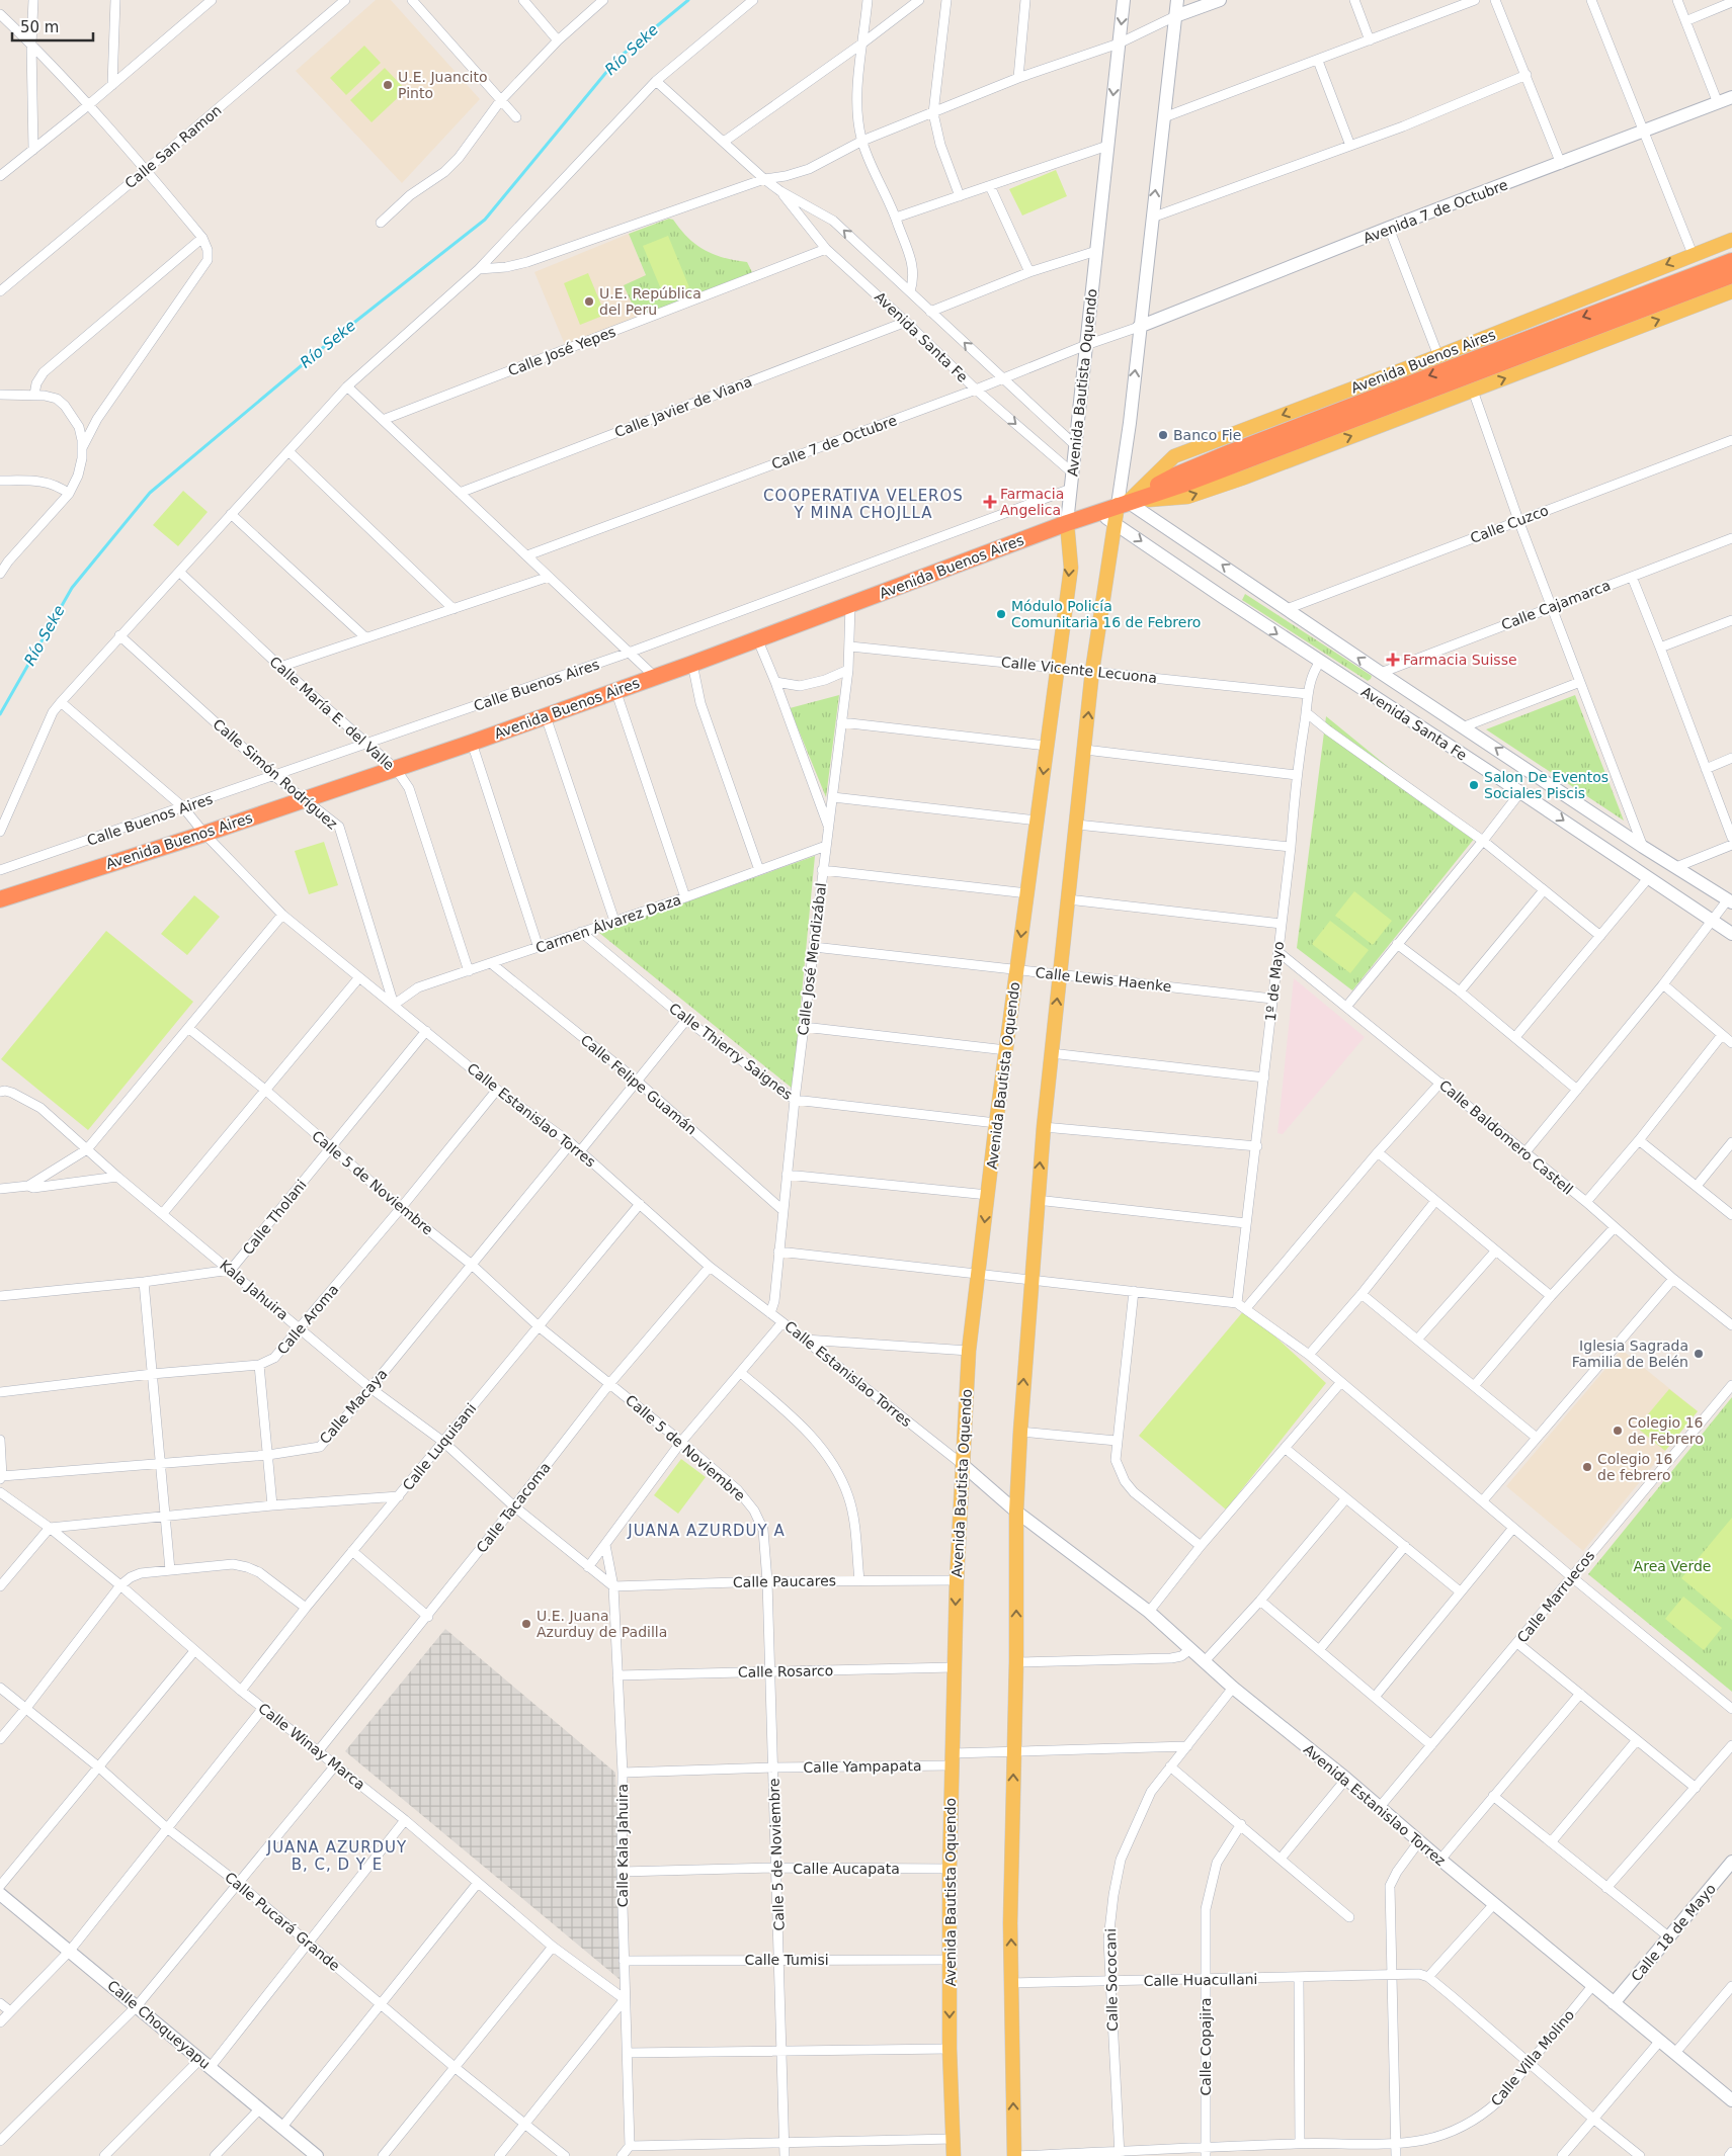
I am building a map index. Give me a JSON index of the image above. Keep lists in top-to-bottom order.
{
  "streets": {
    "highway": ["Avenida Buenos Aires"],
    "main road": [
      "Avenida 7 de Octubre",
      "Avenida Santa Fe",
      "Avenida Bautista Oquendo",
      "Calle Estanislao Torres",
      "Avenida Estanislao Torrez",
      "Calle 18 de Mayo",
      "Calle Choqueyapu"
    ],
    "street": [
      "Calle San Ramon",
      "Calle José Yepes",
      "Calle Javier de Viana",
      "Calle 7 de Octubre",
      "Calle Cuzco",
      "Calle Cajamarca",
      "Calle Vicente Lecuona",
      "Calle Buenos Aires",
      "Calle María E. del Valle",
      "Calle Simón Rodríguez",
      "Carmen Álvarez Daza",
      "Calle José Mendizábal",
      "Calle Lewis Haenke",
      "1º de Mayo",
      "Calle Thierry Saignes",
      "Calle Felipe Guamán",
      "Calle Baldomero Castell",
      "Calle 5 de Noviembre",
      "Calle Tholani",
      "Kala Jahuira",
      "Calle Aroma",
      "Calle Macaya",
      "Calle Luquisani",
      "Calle Tacacoma",
      "Calle Paucares",
      "Calle Marruecos",
      "Calle Rosarco",
      "Calle Winay Marca",
      "Calle Yampapata",
      "Calle Kala Jahuira",
      "Calle Aucapata",
      "Calle Pucará Grande",
      "Calle Tumisi",
      "Calle Sococani",
      "Calle Huacullani",
      "Calle Copajira",
      "Calle Villa Molino"
    ]
  },
  "crossings": [
    ["Avenida 7 de Octubre", "Calle 7 de Octubre"],
    ["Avenida Santa Fe", "Calle José Yepes"],
    ["Avenida Santa Fe", "Avenida Buenos Aires"],
    ["Avenida Santa Fe", "Avenida Bautista Oquendo"],
    ["Avenida Santa Fe", "Calle Javier de Viana"],
    ["Avenida Santa Fe", "Calle 7 de Octubre"],
    ["Avenida Santa Fe", "Calle Cuzco"],
    ["Avenida Santa Fe", "Calle Cajamarca"],
    ["Avenida Santa Fe", "1º de Mayo"],
    ["Avenida Buenos Aires", "Avenida Bautista Oquendo"],
    ["Avenida Buenos Aires", "Calle María E. del Valle"],
    ["Avenida Buenos Aires", "Calle Simón Rodríguez"],
    ["Avenida Buenos Aires", "Calle José Mendizábal"],
    ["Avenida Buenos Aires", "Calle Estanislao Torres"],
    ["Avenida Bautista Oquendo", "Calle 7 de Octubre"],
    ["Avenida Bautista Oquendo", "Calle Vicente Lecuona"],
    ["Avenida Bautista Oquendo", "Calle Buenos Aires"],
    ["Avenida Bautista Oquendo", "Calle Lewis Haenke"],
    ["Avenida Bautista Oquendo", "Calle Thierry Saignes"],
    ["Avenida Bautista Oquendo", "Calle Estanislao Torres"],
    ["Avenida Bautista Oquendo", "Calle Paucares"],
    ["Avenida Bautista Oquendo", "Calle Rosarco"],
    ["Avenida Bautista Oquendo", "Calle Yampapata"],
    ["Avenida Bautista Oquendo", "Calle Aucapata"],
    ["Avenida Bautista Oquendo", "Calle Tumisi"],
    ["Calle Vicente Lecuona", "Calle José Mendizábal"],
    ["Calle Vicente Lecuona", "1º de Mayo"],
    ["Calle Buenos Aires", "Calle María E. del Valle"],
    ["Calle Buenos Aires", "Calle Simón Rodríguez"],
    ["Calle Buenos Aires", "Calle Estanislao Torres"],
    ["Calle María E. del Valle", "Carmen Álvarez Daza"],
    ["Calle Simón Rodríguez", "Carmen Álvarez Daza"],
    ["Calle Simón Rodríguez", "Calle Estanislao Torres"],
    ["Carmen Álvarez Daza", "Calle José Mendizábal"],
    ["Carmen Álvarez Daza", "Calle Thierry Saignes"],
    ["Carmen Álvarez Daza", "Calle Felipe Guamán"],
    ["Carmen Álvarez Daza", "Calle Estanislao Torres"],
    ["Calle José Mendizábal", "Calle Lewis Haenke"],
    ["Calle José Mendizábal", "Calle Thierry Saignes"],
    ["Calle José Mendizábal", "Calle Felipe Guamán"],
    ["Calle José Mendizábal", "Calle Estanislao Torres"],
    ["Calle Lewis Haenke", "1º de Mayo"],
    ["1º de Mayo", "Calle Baldomero Castell"],
    ["Calle Estanislao Torres", "Calle Tholani"],
    ["Calle Estanislao Torres", "Calle Aroma"],
    ["Calle Estanislao Torres", "Calle Macaya"],
    ["Calle Estanislao Torres", "Calle Luquisani"],
    ["Calle Estanislao Torres", "Calle Tacacoma"],
    ["Calle Estanislao Torres", "Avenida Estanislao Torrez"],
    ["Calle 5 de Noviembre", "Calle Tholani"],
    ["Calle 5 de Noviembre", "Calle Aroma"],
    ["Calle 5 de Noviembre", "Calle Macaya"],
    ["Calle 5 de Noviembre", "Calle Luquisani"],
    ["Calle 5 de Noviembre", "Calle Tacacoma"],
    ["Calle 5 de Noviembre", "Calle Paucares"],
    ["Calle 5 de Noviembre", "Calle Rosarco"],
    ["Calle 5 de Noviembre", "Calle Yampapata"],
    ["Calle 5 de Noviembre", "Calle Aucapata"],
    ["Calle 5 de Noviembre", "Calle Tumisi"],
    ["Calle Tholani", "Kala Jahuira"],
    ["Kala Jahuira", "Calle Aroma"],
    ["Kala Jahuira", "Calle Macaya"],
    ["Kala Jahuira", "Calle Luquisani"],
    ["Kala Jahuira", "Calle Tacacoma"],
    ["Kala Jahuira", "Calle Paucares"],
    ["Kala Jahuira", "Calle Kala Jahuira"],
    ["Calle Luquisani", "Calle Winay Marca"],
    ["Calle Tacacoma", "Calle Winay Marca"],
    ["Calle Paucares", "Calle Kala Jahuira"],
    ["Calle Marruecos", "Avenida Estanislao Torrez"],
    ["Calle Rosarco", "Calle Kala Jahuira"],
    ["Calle Winay Marca", "Calle Kala Jahuira"],
    ["Calle Yampapata", "Calle Kala Jahuira"],
    ["Calle Yampapata", "Calle Sococani"],
    ["Avenida Estanislao Torrez", "Calle 18 de Mayo"],
    ["Avenida Estanislao Torrez", "Calle Sococani"],
    ["Avenida Estanislao Torrez", "Calle Villa Molino"],
    ["Calle Kala Jahuira", "Calle Aucapata"],
    ["Calle Kala Jahuira", "Calle Tumisi"],
    ["Calle Sococani", "Calle Huacullani"],
    ["Calle Sococani", "Calle Villa Molino"],
    ["Calle Huacullani", "Calle Copajira"],
    ["Calle Copajira", "Calle Villa Molino"]
  ],
  "districts": ["COOPERATIVA VELEROS Y MINA CHOJLLA", "JUANA AZURDUY A", "JUANA AZURDUY B, C, D Y E"],
  "water": ["Río Seke"],
  "parks": ["Area Verde"],
  "places": {
    "other": [
      "U.E. Juancito Pinto",
      "U.E. República del Peru",
      "Banco Fie",
      "Módulo Policía Comunitaria 16 de Febrero",
      "Salon De Eventos Sociales Piscis",
      "Iglesia Sagrada Familia de Belén",
      "Colegio 16 de Febrero",
      "Colegio 16 de febrero",
      "U.E. Juana Azurduy de Padilla"
    ],
    "health": ["Farmacia Angelica", "Farmacia Suisse"]
  },
  "scale_bar": "50 m"
}
